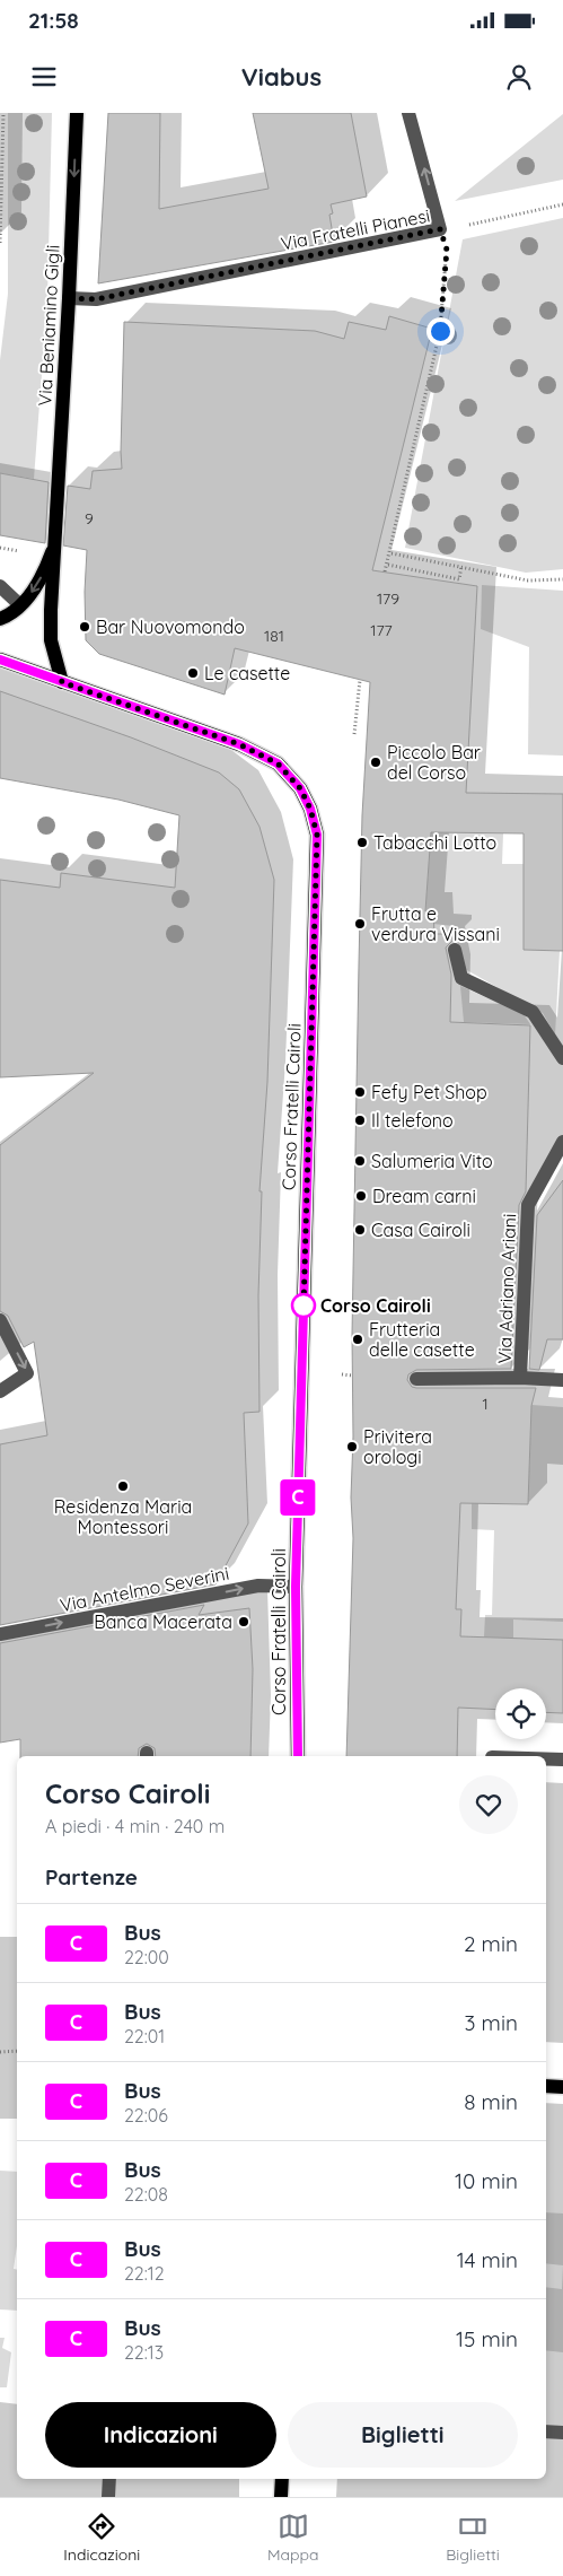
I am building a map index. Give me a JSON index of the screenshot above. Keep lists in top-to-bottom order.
{
  "streets": {
    "main road": ["Via Beniamino Gigli", "Corso Fratelli Cairoli"],
    "street": ["Via Fratelli Pianesi", "Via Adriano Ariani", "Via Antelmo Severini"]
  },
  "crossings": [
    ["Via Fratelli Pianesi", "Via Beniamino Gigli"],
    ["Via Beniamino Gigli", "Corso Fratelli Cairoli"],
    ["Corso Fratelli Cairoli", "Via Antelmo Severini"]
  ],
  "one_way": ["Via Antelmo Severini"],
  "places": [
    "Bar Nuovomondo",
    "Le casette",
    "Piccolo Bar del Corso",
    "Tabacchi Lotto",
    "Frutta e verdura Vissani",
    "Fefy Pet Shop",
    "Il telefono",
    "Salumeria Vito",
    "Dream carni",
    "Casa Cairoli",
    "Corso Cairoli",
    "Frutteria delle casette",
    "Privitera orologi",
    "Residenza Maria Montessori",
    "Banca Macerata"
  ],
  "lines": ["bus line C"],
  "house_numbers": [
    "9",
    "179",
    "177",
    "181",
    "1"
  ],
  "page": {
    "status": "21:58",
    "header": "Viabus",
    "on_map": "C",
    "heading": [
      ["Corso Cairoli", "A piedi · 4 min · 240 m"],
      "Partenze"
    ],
    "list": [
      {
        "mark": "C",
        "name": "Bus",
        "note": "22:00",
        "value": "2 min"
      },
      {
        "mark": "C",
        "name": "Bus",
        "note": "22:01",
        "value": "3 min"
      },
      {
        "mark": "C",
        "name": "Bus",
        "note": "22:06",
        "value": "8 min"
      },
      {
        "mark": "C",
        "name": "Bus",
        "note": "22:08",
        "value": "10 min"
      },
      {
        "mark": "C",
        "name": "Bus",
        "note": "22:12",
        "value": "14 min"
      },
      {
        "mark": "C",
        "name": "Bus",
        "note": "22:13",
        "value": "15 min"
      }
    ],
    "buttons": ["Indicazioni", "Biglietti"],
    "tabs": ["Indicazioni", "Mappa", "Biglietti"]
  }
}
